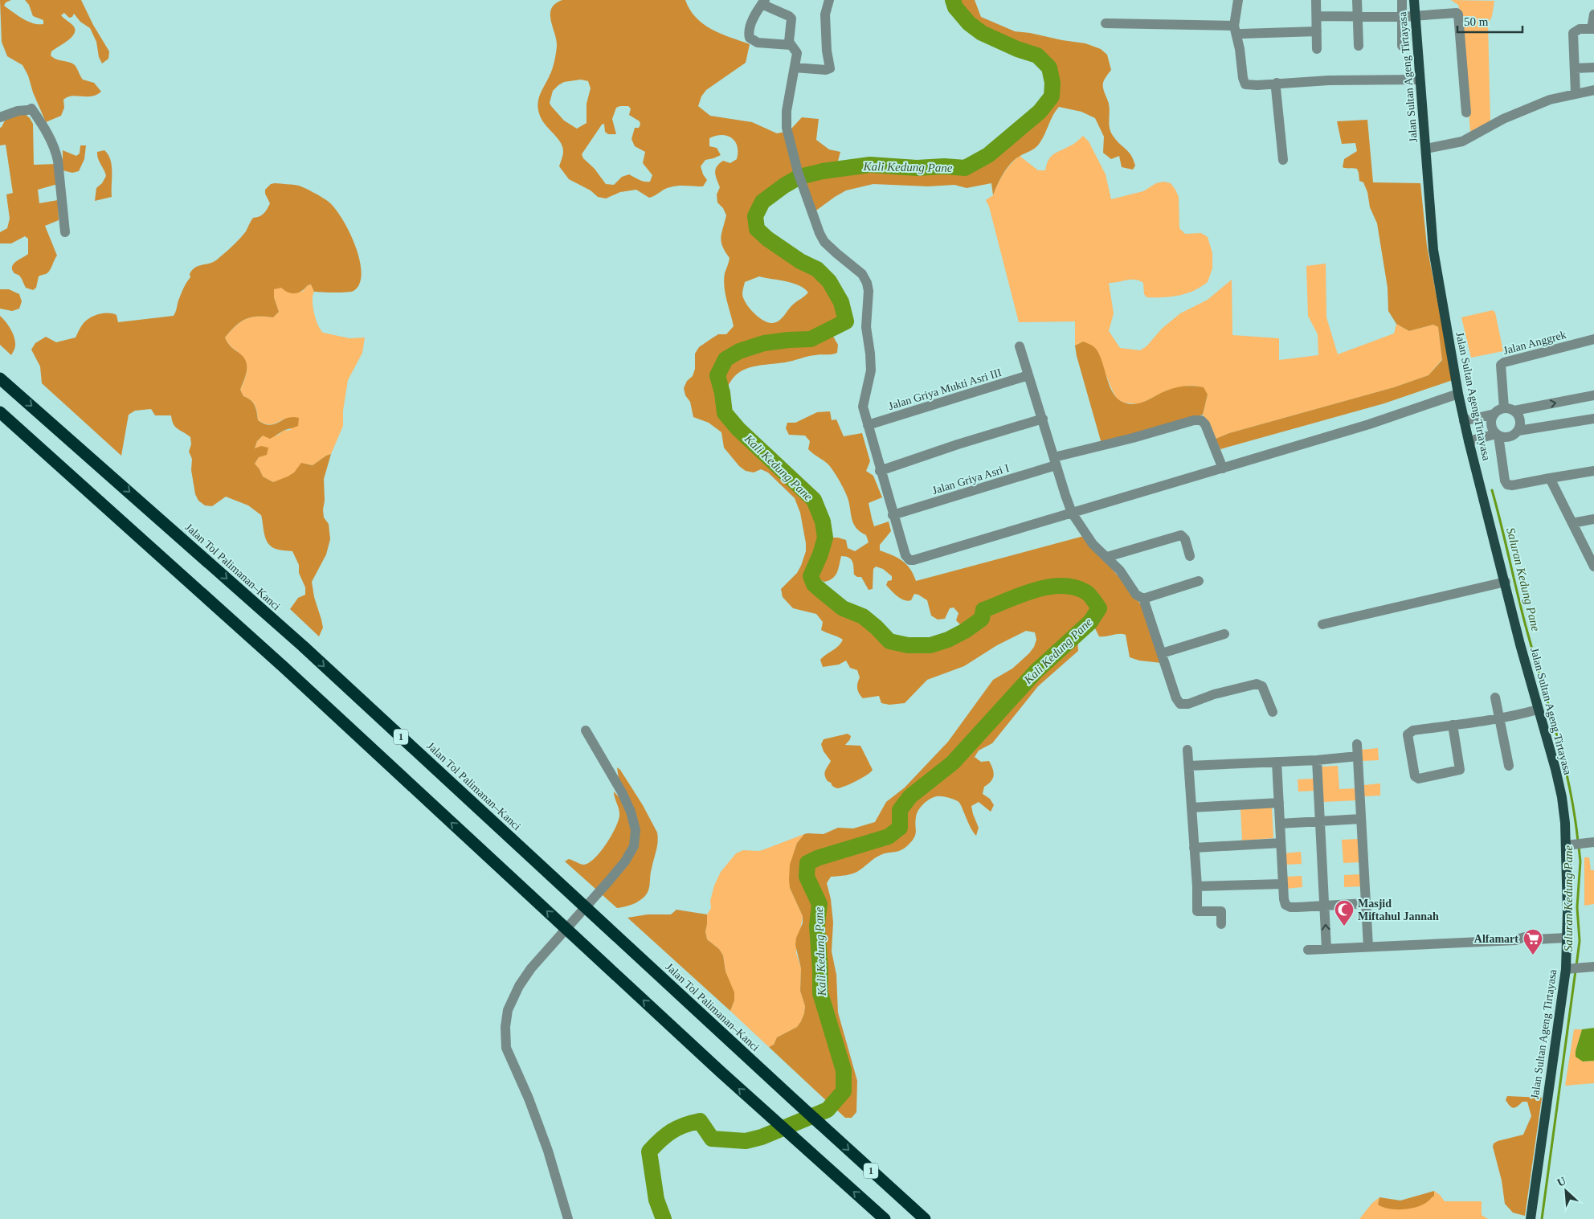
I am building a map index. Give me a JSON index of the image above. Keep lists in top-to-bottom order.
{
  "streets": {
    "highway": ["Jalan Tol Palimanan–Kanci", "1"],
    "main road": ["Jalan Sultan Ageng Tirtayasa"],
    "street": ["Jalan Anggrek", "Jalan Griya Mukti Asri III", "Jalan Griya Asri I"]
  },
  "water": ["Kali Kedung Pane", "Saluran Kedung Pane"],
  "places": {
    "mosque": ["Masjid Miftahul Jannah"],
    "supermarket": ["Alfamart"]
  },
  "scale_bar": "50 m",
  "north": "top left"
}
